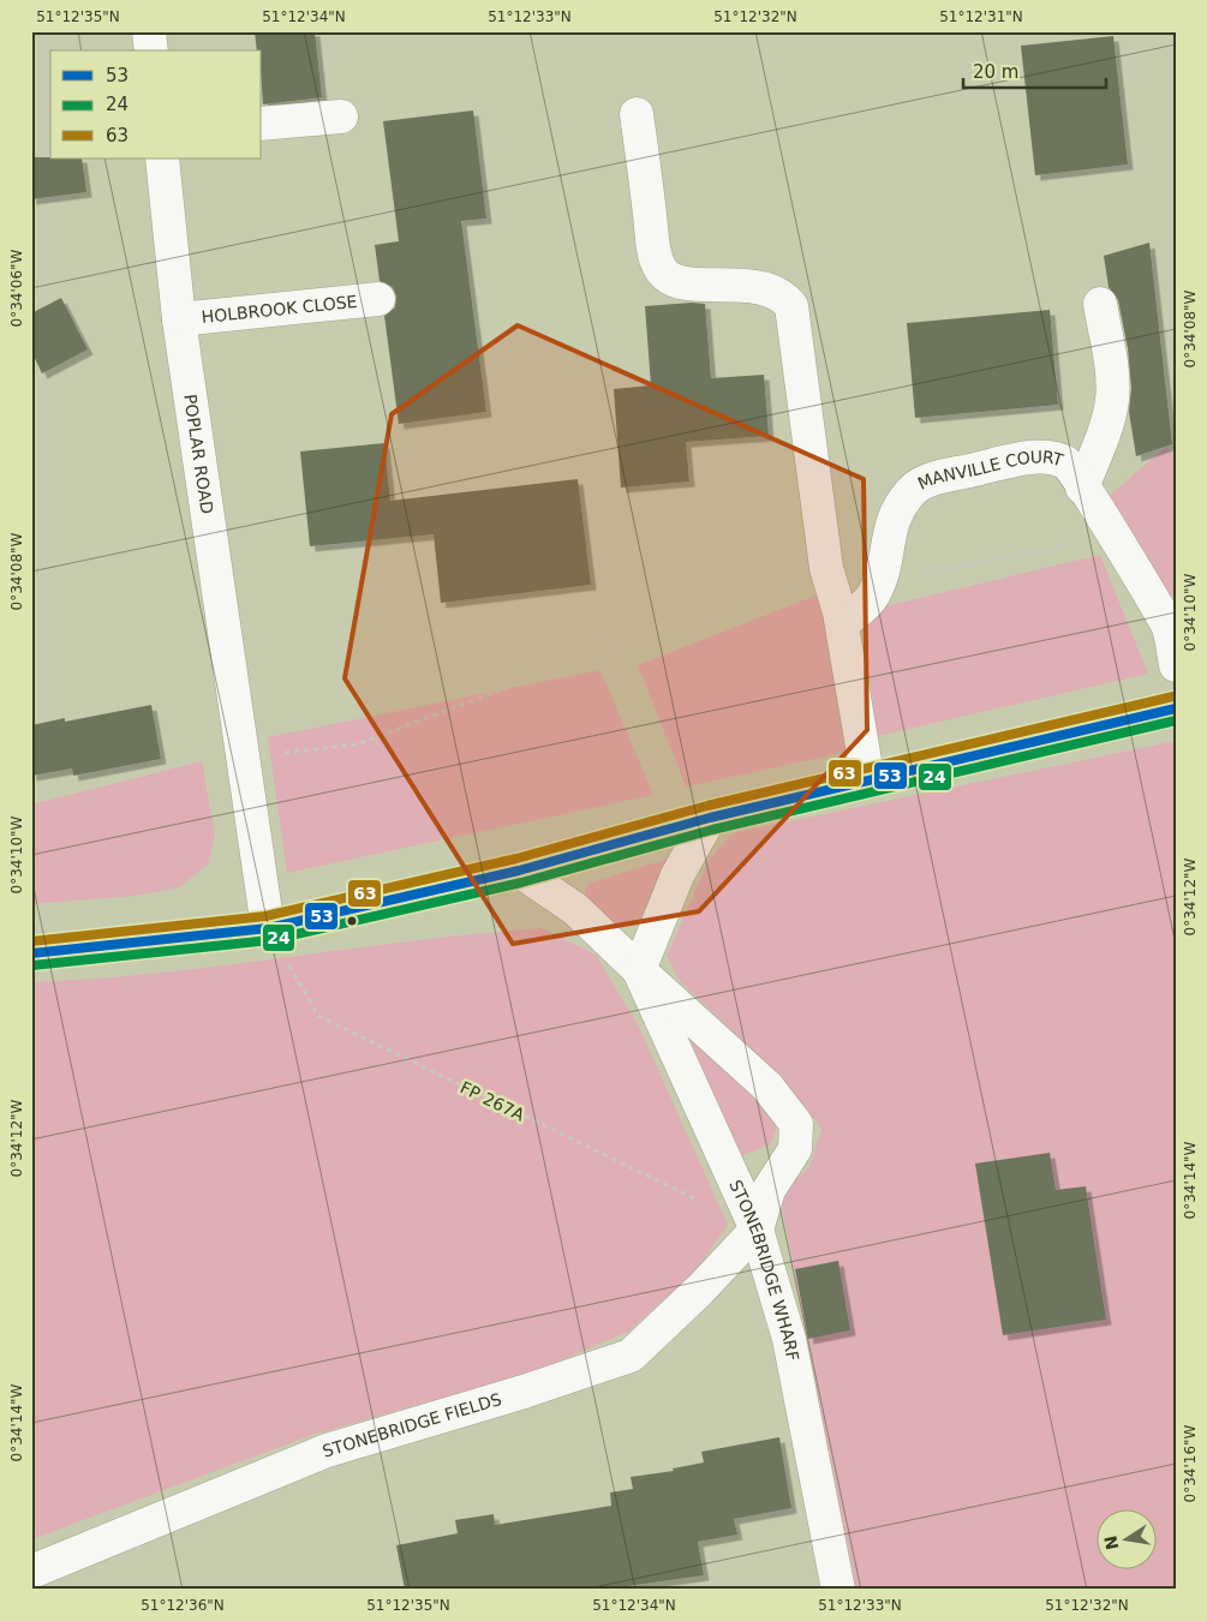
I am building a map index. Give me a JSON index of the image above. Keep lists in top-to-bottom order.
{
  "streets": {
    "street": [
      "HOLBROOK CLOSE",
      "POPLAR ROAD",
      "MANVILLE COURT",
      "STONEBRIDGE WHARF",
      "STONEBRIDGE FIELDS"
    ],
    "path": ["FP 267A"]
  },
  "crossings": [
    ["HOLBROOK CLOSE", "POPLAR ROAD"],
    ["POPLAR ROAD", "FP 267A"],
    ["FP 267A", "STONEBRIDGE WHARF"],
    ["FP 267A", "STONEBRIDGE FIELDS"],
    ["STONEBRIDGE WHARF", "STONEBRIDGE FIELDS"]
  ],
  "lines": ["transit line 63", "transit line 53", "transit line 24"],
  "legend": ["53", "24", "63"],
  "scale_bar": "20 m",
  "north": "left",
  "coordinates": [
    "51°12'35\"N",
    "51°12'34\"N",
    "51°12'33\"N",
    "51°12'32\"N",
    "51°12'31\"N",
    "0°34'06\"W",
    "0°34'08\"W",
    "0°34'10\"W",
    "0°34'12\"W",
    "0°34'14\"W",
    "0°34'16\"W",
    "51°12'36\"N"
  ]
}
